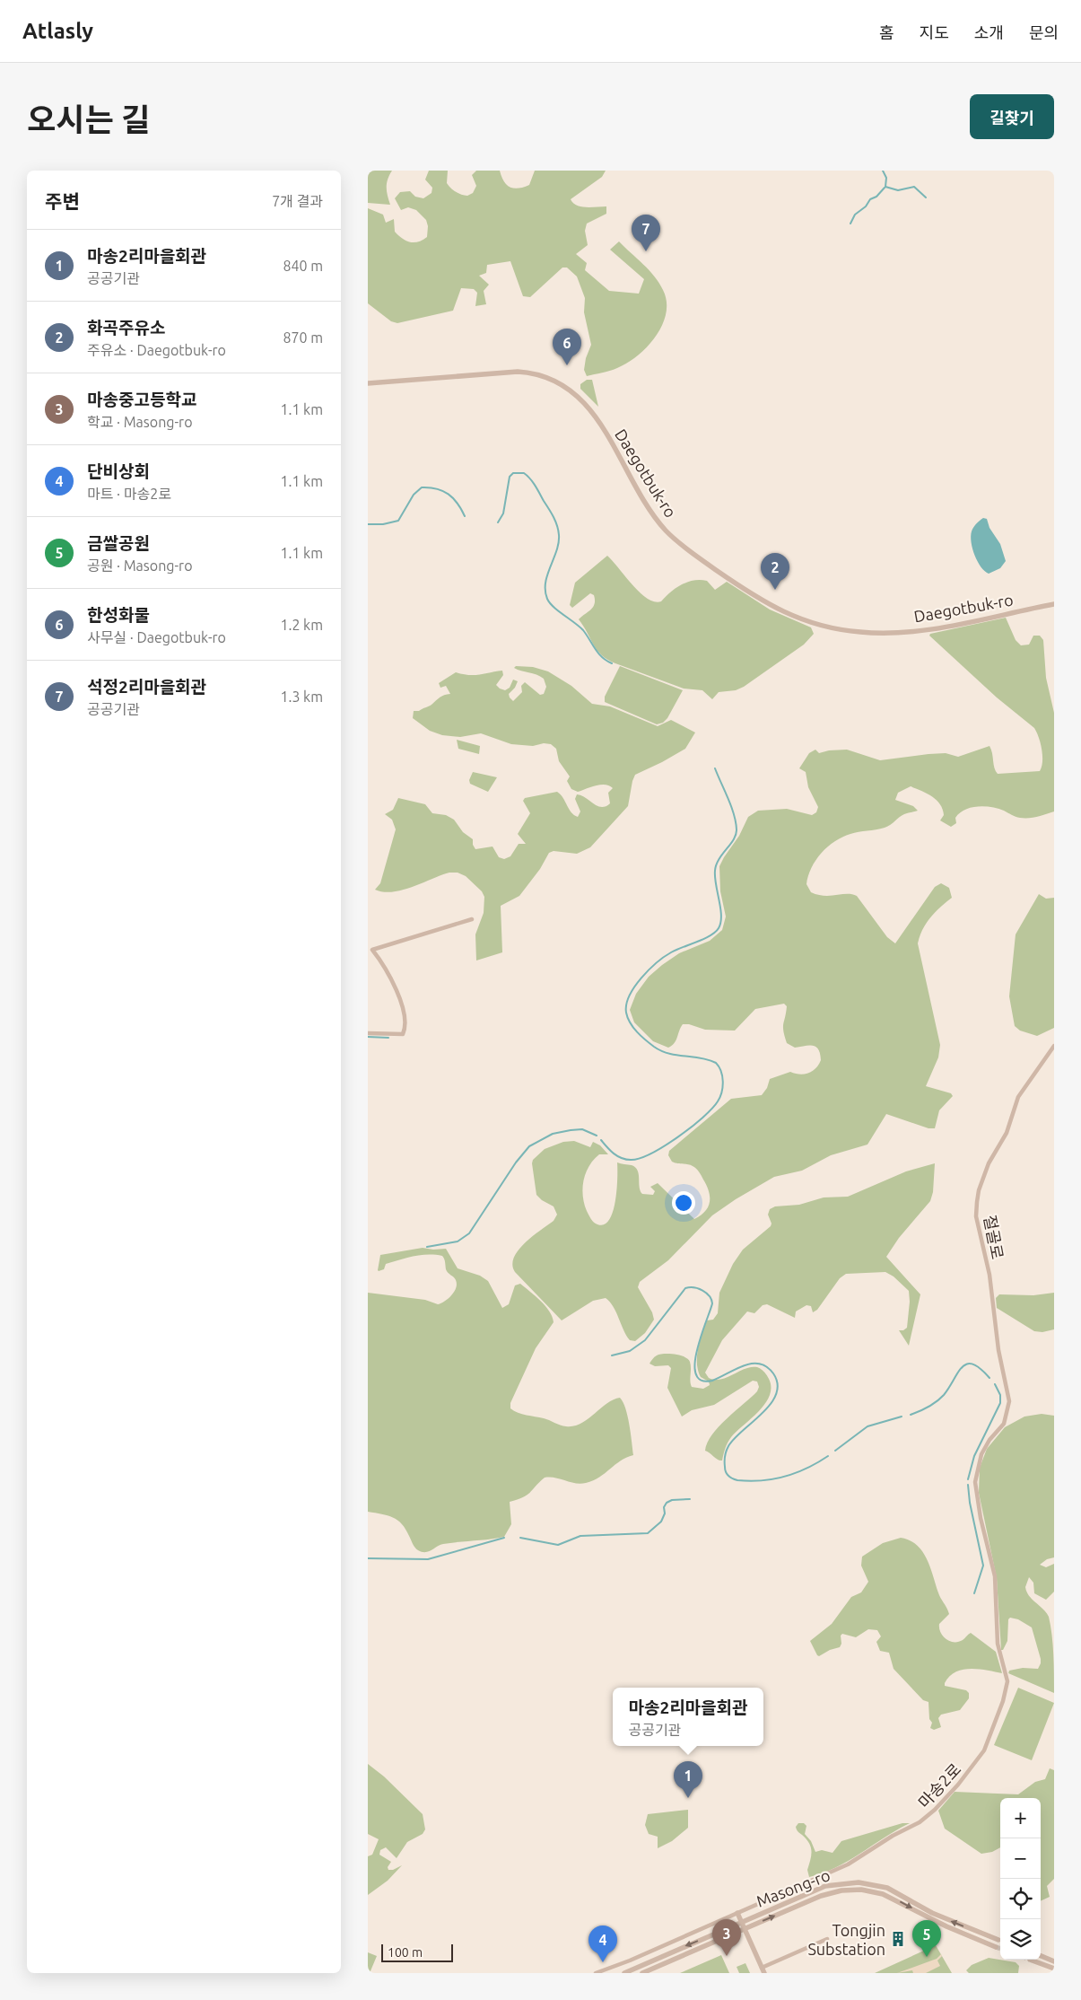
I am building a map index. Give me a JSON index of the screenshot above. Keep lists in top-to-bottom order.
{
  "streets": {
    "street": [
      "Daegotbuk-ro",
      "절골로",
      "마송2로",
      "Masong-ro"
    ]
  },
  "crossings": [
    ["절골로", "마송2로"]
  ],
  "places": {
    "building": ["Tongjin Substation"]
  },
  "scale_bar": "100 m",
  "page": {
    "header": "Atlasly",
    "nav": [
      "홈",
      "지도",
      "소개",
      "문의"
    ],
    "title": "오시는 길",
    "buttons": "길찾기",
    "heading": ["주변", "7개 결과"],
    "pins": [
      "7",
      "6",
      "2",
      "1",
      "3",
      "5",
      "4"
    ],
    "list": [
      {
        "mark": "1",
        "name": "마송2리마을회관",
        "note": "공공기관",
        "value": "840 m"
      },
      {
        "mark": "2",
        "name": "화곡주유소",
        "note": "주유소 · Daegotbuk-ro",
        "value": "870 m"
      },
      {
        "mark": "3",
        "name": "마송중고등학교",
        "note": "학교 · Masong-ro",
        "value": "1.1 km"
      },
      {
        "mark": "4",
        "name": "단비상회",
        "note": "마트 · 마송2로",
        "value": "1.1 km"
      },
      {
        "mark": "5",
        "name": "금쌀공원",
        "note": "공원 · Masong-ro",
        "value": "1.1 km"
      },
      {
        "mark": "6",
        "name": "한성화물",
        "note": "사무실 · Daegotbuk-ro",
        "value": "1.2 km"
      },
      {
        "mark": "7",
        "name": "석정2리마을회관",
        "note": "공공기관",
        "value": "1.3 km"
      }
    ],
    "popup": ["마송2리마을회관", "공공기관"],
    "map_buttons": ["+", "−"],
    "scale": "100 m"
  }
}
